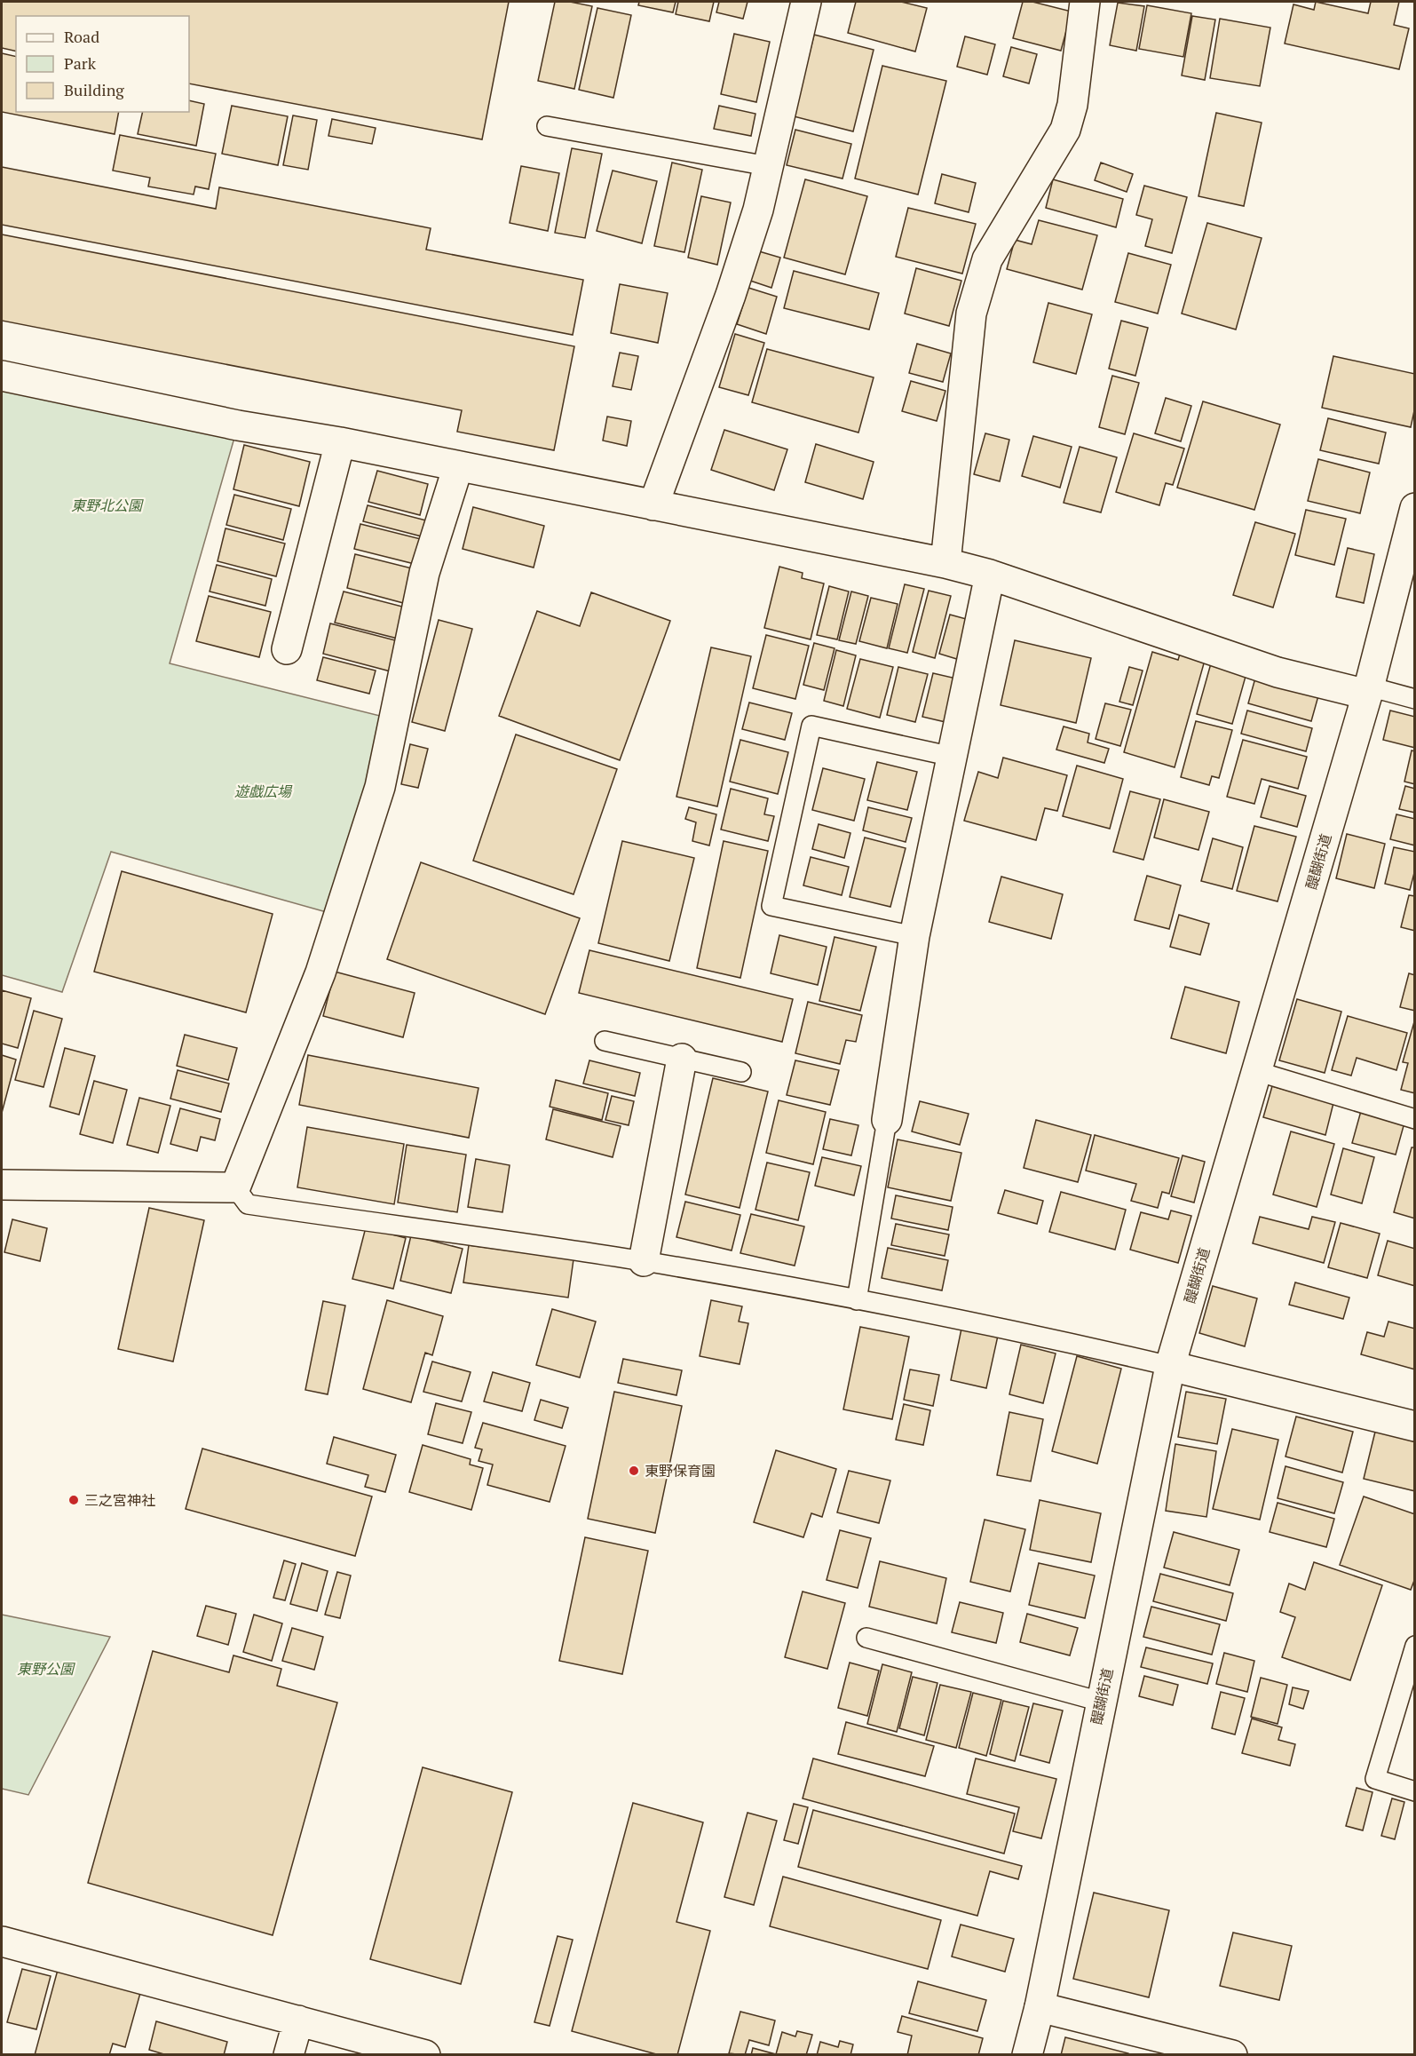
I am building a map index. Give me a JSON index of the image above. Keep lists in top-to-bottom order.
{
  "streets": {
    "street": ["醍醐街道"]
  },
  "parks": ["東野北公園", "遊戯広場", "東野公園"],
  "places": ["東野保育園", "三之宮神社"],
  "legend": ["Road", "Park", "Building"]
}
